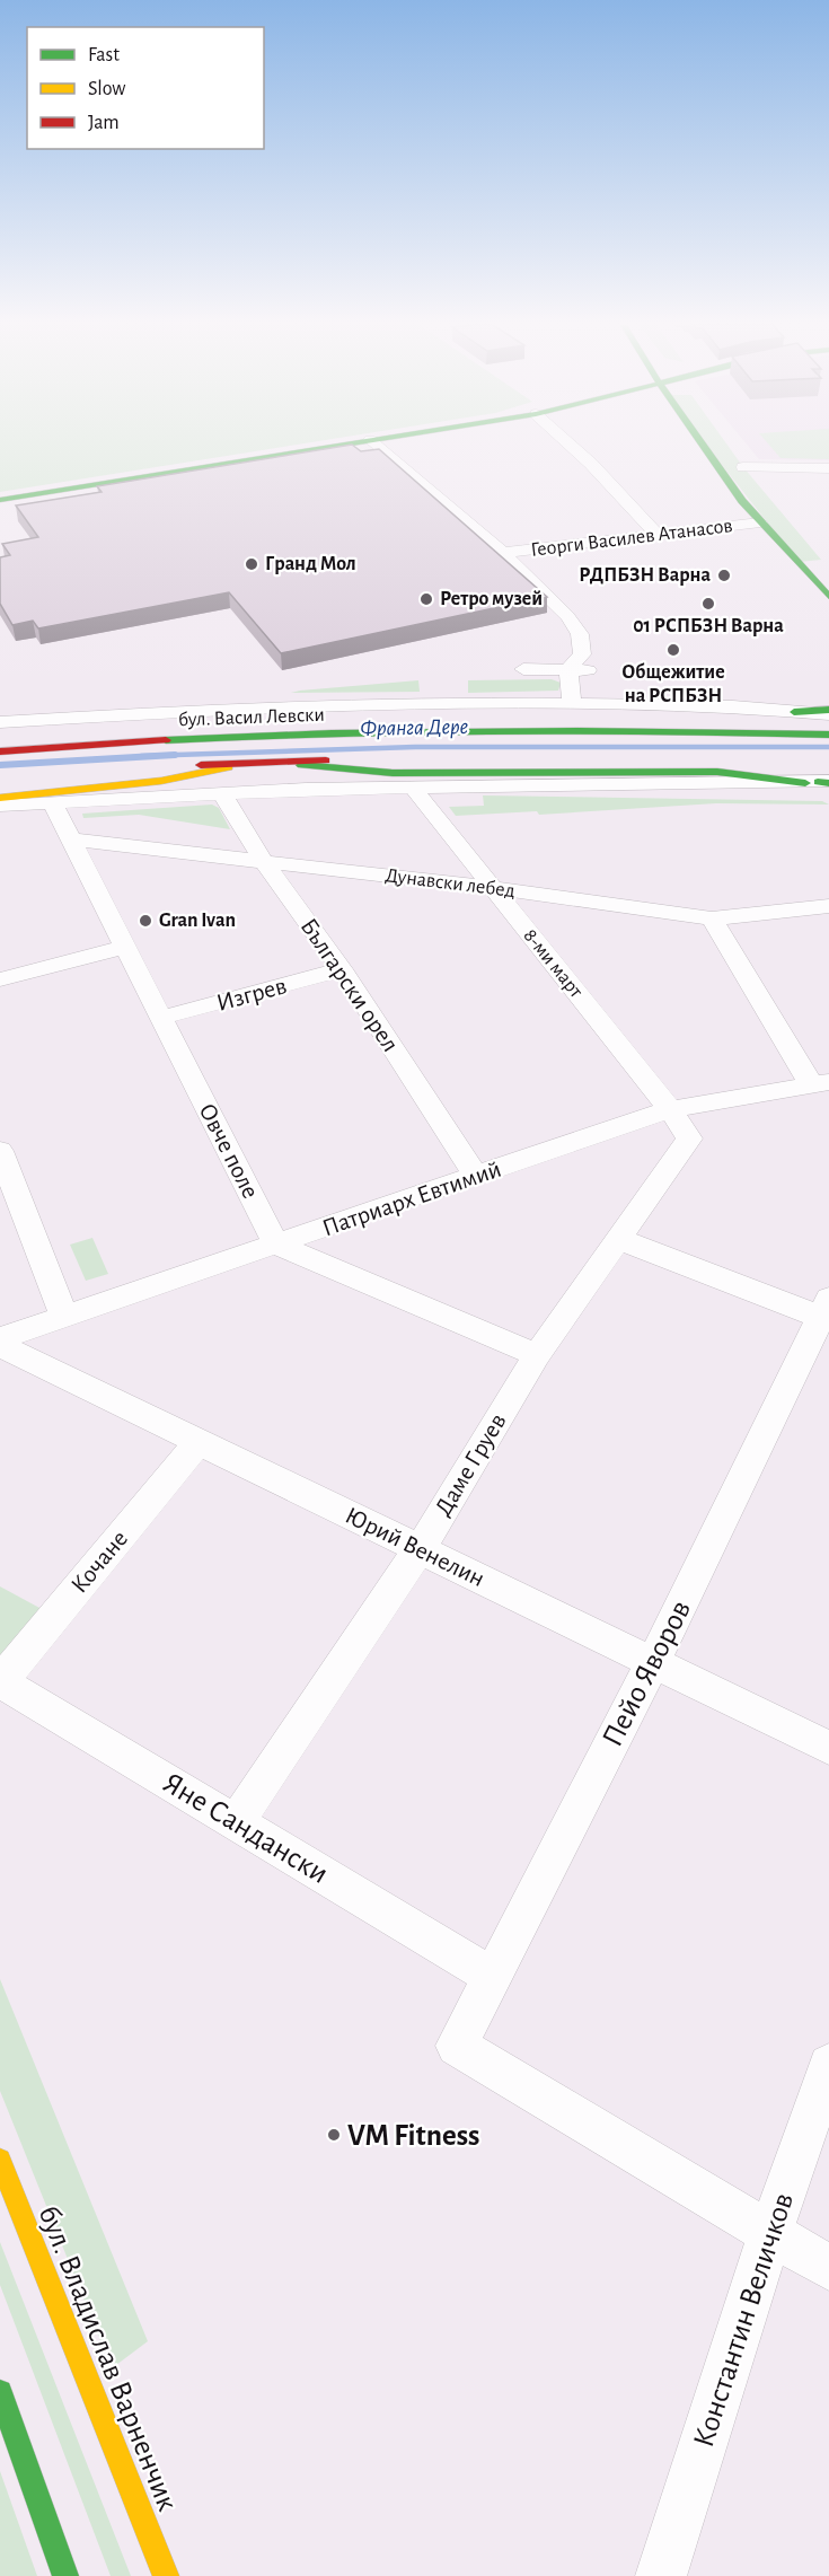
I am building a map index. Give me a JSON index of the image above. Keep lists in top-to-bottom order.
{
  "streets": {
    "main road": ["бул. Васил Левски", "бул. Владислав Варненчик"],
    "street": [
      "Георги Василев Атанасов",
      "Дунавски лебед",
      "8-ми март",
      "Български орел",
      "Изгрев",
      "Овче поле",
      "Патриарх Евтимий",
      "Даме Груев",
      "Юрий Венелин",
      "Кочане",
      "Пейо Яворов",
      "Яне Сандански",
      "Константин Величков"
    ]
  },
  "crossings": [
    ["Дунавски лебед", "8-ми март"],
    ["Дунавски лебед", "Български орел"],
    ["Дунавски лебед", "Овче поле"],
    ["8-ми март", "Патриарх Евтимий"],
    ["8-ми март", "Даме Груев"],
    ["Български орел", "Изгрев"],
    ["Български орел", "Патриарх Евтимий"],
    ["Изгрев", "Овче поле"],
    ["Овче поле", "Патриарх Евтимий"],
    ["Патриарх Евтимий", "Даме Груев"],
    ["Даме Груев", "Юрий Венелин"],
    ["Даме Груев", "Яне Сандански"],
    ["Юрий Венелин", "Кочане"],
    ["Юрий Венелин", "Пейо Яворов"],
    ["Кочане", "Яне Сандански"],
    ["Пейо Яворов", "Яне Сандански"],
    ["Пейо Яворов", "Константин Величков"]
  ],
  "water": ["Франга Дере"],
  "places": [
    "Гранд Мол",
    "РДПБЗН Варна",
    "Ретро музей",
    "01 РСПБЗН Варна",
    "Общежитие на РСПБЗН",
    "Gran Ivan",
    "VM Fitness"
  ],
  "legend": ["Fast", "Slow", "Jam"]
}
